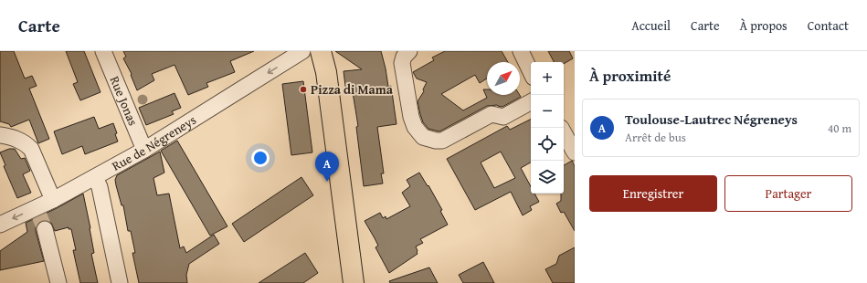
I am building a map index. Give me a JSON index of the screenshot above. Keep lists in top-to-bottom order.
{
  "streets": {
    "street": ["Rue Jonas", "Rue de Négreneys"]
  },
  "crossings": [
    ["Rue Jonas", "Rue de Négreneys"]
  ],
  "one_way": ["Rue de Négreneys"],
  "places": ["Pizza di Mama"],
  "north": "top right",
  "page": {
    "header": "Carte",
    "nav": [
      "Accueil",
      "Carte",
      "À propos",
      "Contact"
    ],
    "heading": "À proximité",
    "map_buttons": ["+", "−"],
    "list": [
      {
        "mark": "A",
        "name": "Toulouse-Lautrec Négreneys",
        "note": "Arrêt de bus",
        "value": "40 m"
      }
    ],
    "pins": "A",
    "buttons": ["Enregistrer", "Partager"]
  }
}
